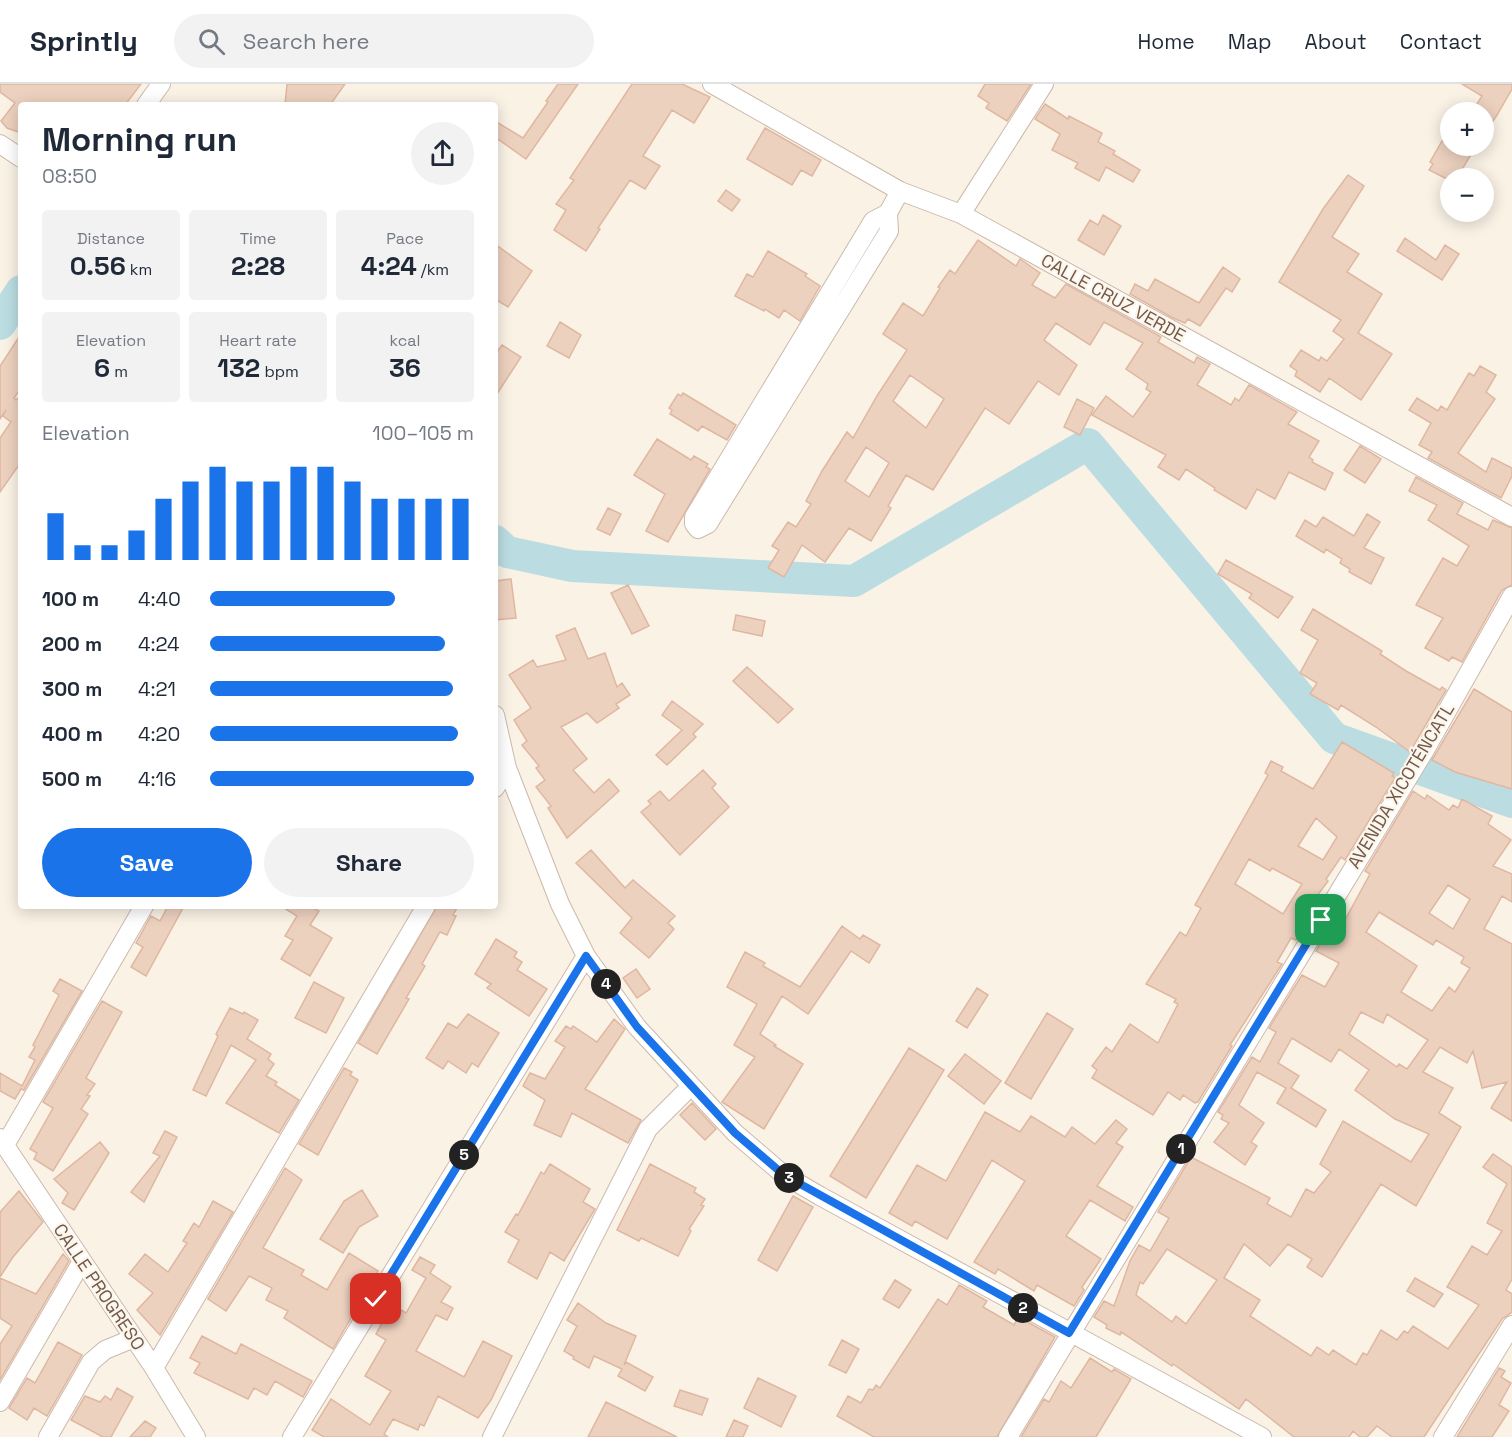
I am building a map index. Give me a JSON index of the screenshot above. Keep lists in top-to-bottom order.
{
  "streets": {
    "street": ["CALLE CRUZ VERDE", "AVENIDA XICOTÉNCATL", "CALLE PROGRESO"]
  },
  "page": {
    "header": "Sprintly",
    "search": "Search here",
    "nav": [
      "Home",
      "Map",
      "About",
      "Contact"
    ],
    "map_buttons": ["+", "−"],
    "heading": ["Morning run", "08:50"],
    "stats": [
      ["Distance", "0.56 km"],
      ["Time", "2:28"],
      ["Pace", "4:24 /km"],
      ["Elevation", "6 m"],
      ["Heart rate", "132 bpm"],
      ["kcal", "36"]
    ],
    "chart": ["Elevation", "100–105 m"],
    "list": [
      {
        "name": "100 m",
        "note": "4:40"
      },
      {
        "name": "200 m",
        "note": "4:24"
      },
      {
        "name": "300 m",
        "note": "4:21"
      },
      {
        "name": "400 m",
        "note": "4:20"
      },
      {
        "name": "500 m",
        "note": "4:16"
      }
    ],
    "buttons": ["Save", "Share"],
    "pins": [
      "4",
      "1",
      "5",
      "3",
      "2"
    ]
  }
}
